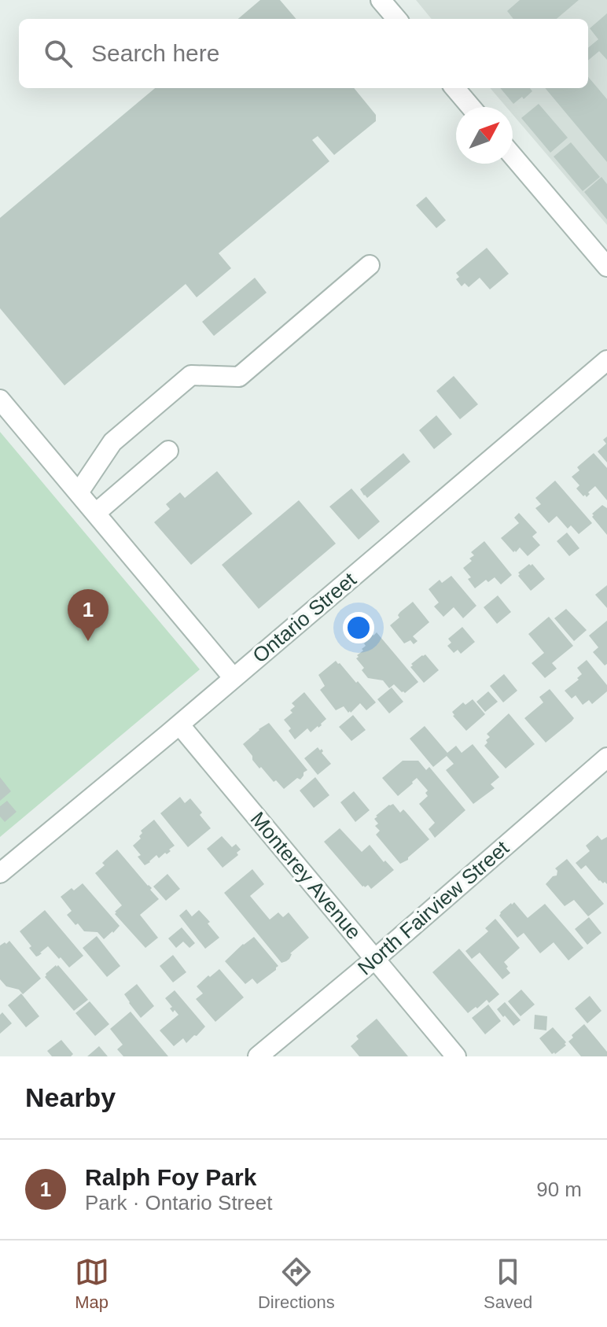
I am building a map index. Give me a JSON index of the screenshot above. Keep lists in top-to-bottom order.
{
  "streets": {
    "street": ["Ontario Street", "Monterey Avenue", "North Fairview Street"]
  },
  "crossings": [
    ["Ontario Street", "Monterey Avenue"],
    ["Monterey Avenue", "North Fairview Street"]
  ],
  "north": "top right",
  "page": {
    "search": "Search here",
    "pins": "1",
    "heading": "Nearby",
    "list": [
      {
        "mark": "1",
        "name": "Ralph Foy Park",
        "note": "Park · Ontario Street",
        "value": "90 m"
      }
    ],
    "nav": ["Map", "Directions", "Saved"]
  }
}
